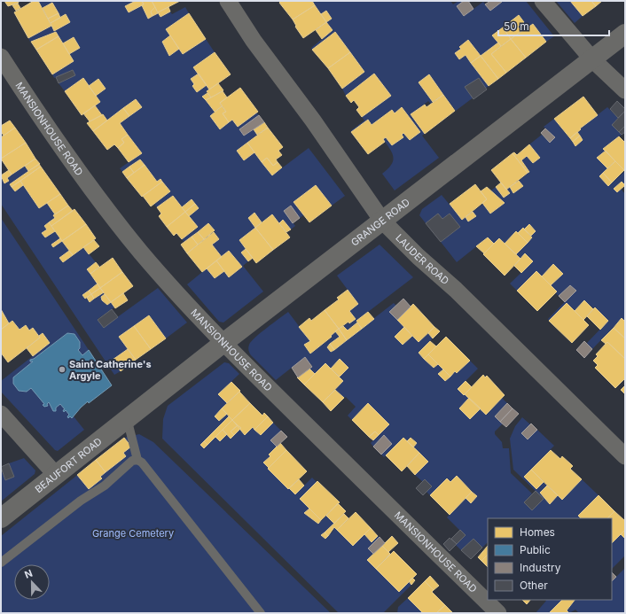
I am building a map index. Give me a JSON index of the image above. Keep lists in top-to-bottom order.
{
  "streets": {
    "street": [
      "MANSIONHOUSE ROAD",
      "GRANGE ROAD",
      "LAUDER ROAD",
      "BEAUFORT ROAD"
    ]
  },
  "crossings": [
    ["MANSIONHOUSE ROAD", "GRANGE ROAD"],
    ["GRANGE ROAD", "LAUDER ROAD"],
    ["GRANGE ROAD", "BEAUFORT ROAD"]
  ],
  "parks": ["Grange Cemetery"],
  "places": ["Saint Catherine's Argyle"],
  "legend": [
    "Homes",
    "Public",
    "Industry",
    "Other"
  ],
  "scale_bar": "50 m",
  "north": "top"
}
